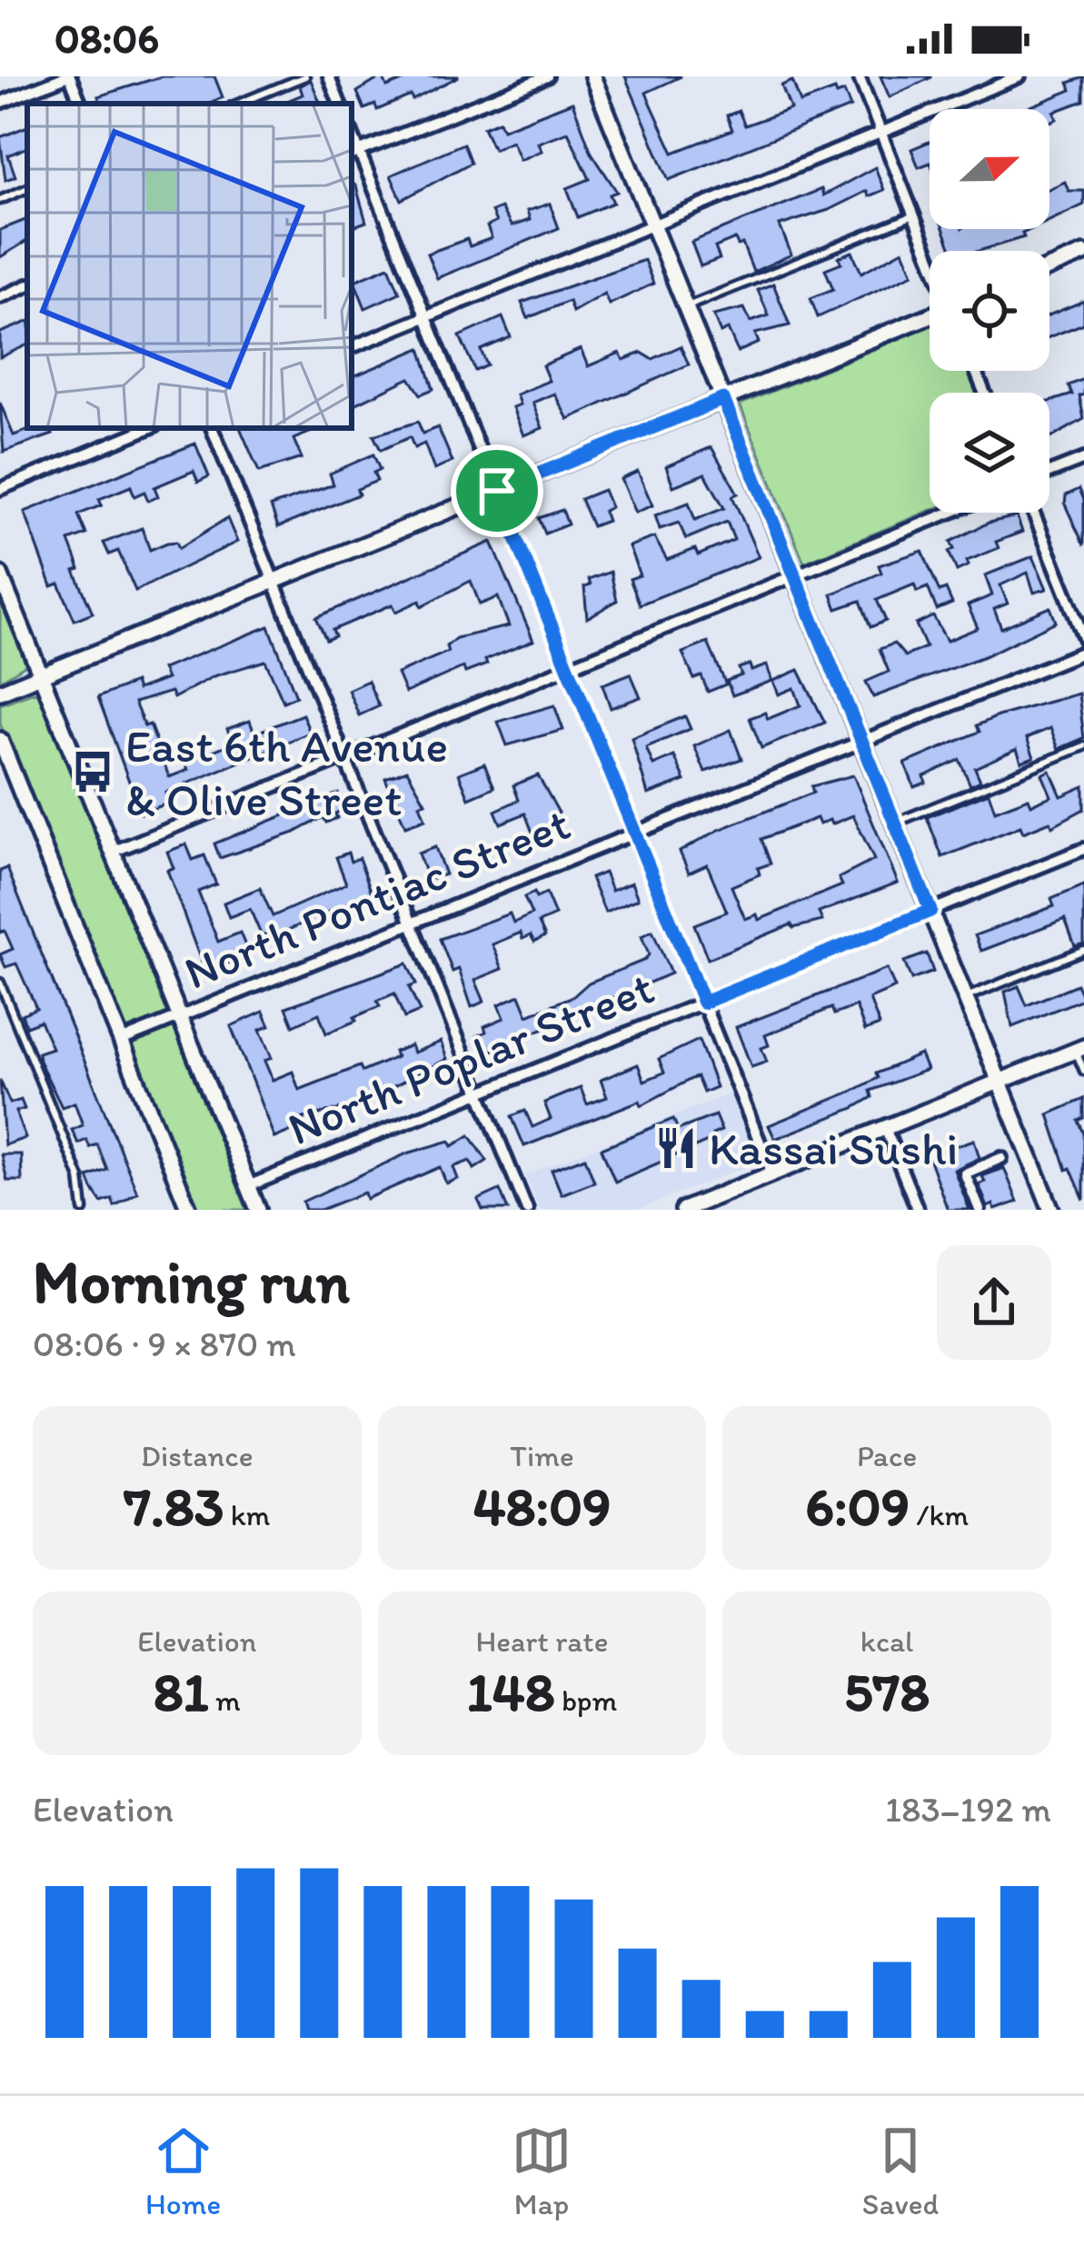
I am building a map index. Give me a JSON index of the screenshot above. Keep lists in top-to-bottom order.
{
  "streets": {
    "street": ["North Pontiac Street", "North Poplar Street"]
  },
  "places": {
    "bus stop": ["East 6th Avenue & Olive Street"],
    "restaurant": ["Kassai Sushi"]
  },
  "north": "right",
  "page": {
    "status": "08:06",
    "heading": ["Morning run", "08:06 · 9 × 870 m"],
    "stats": [
      ["Distance", "7.83 km"],
      ["Time", "48:09"],
      ["Pace", "6:09 /km"],
      ["Elevation", "81 m"],
      ["Heart rate", "148 bpm"],
      ["kcal", "578"]
    ],
    "chart": ["Elevation", "183–192 m"],
    "tabs": ["Home", "Map", "Saved"]
  }
}
